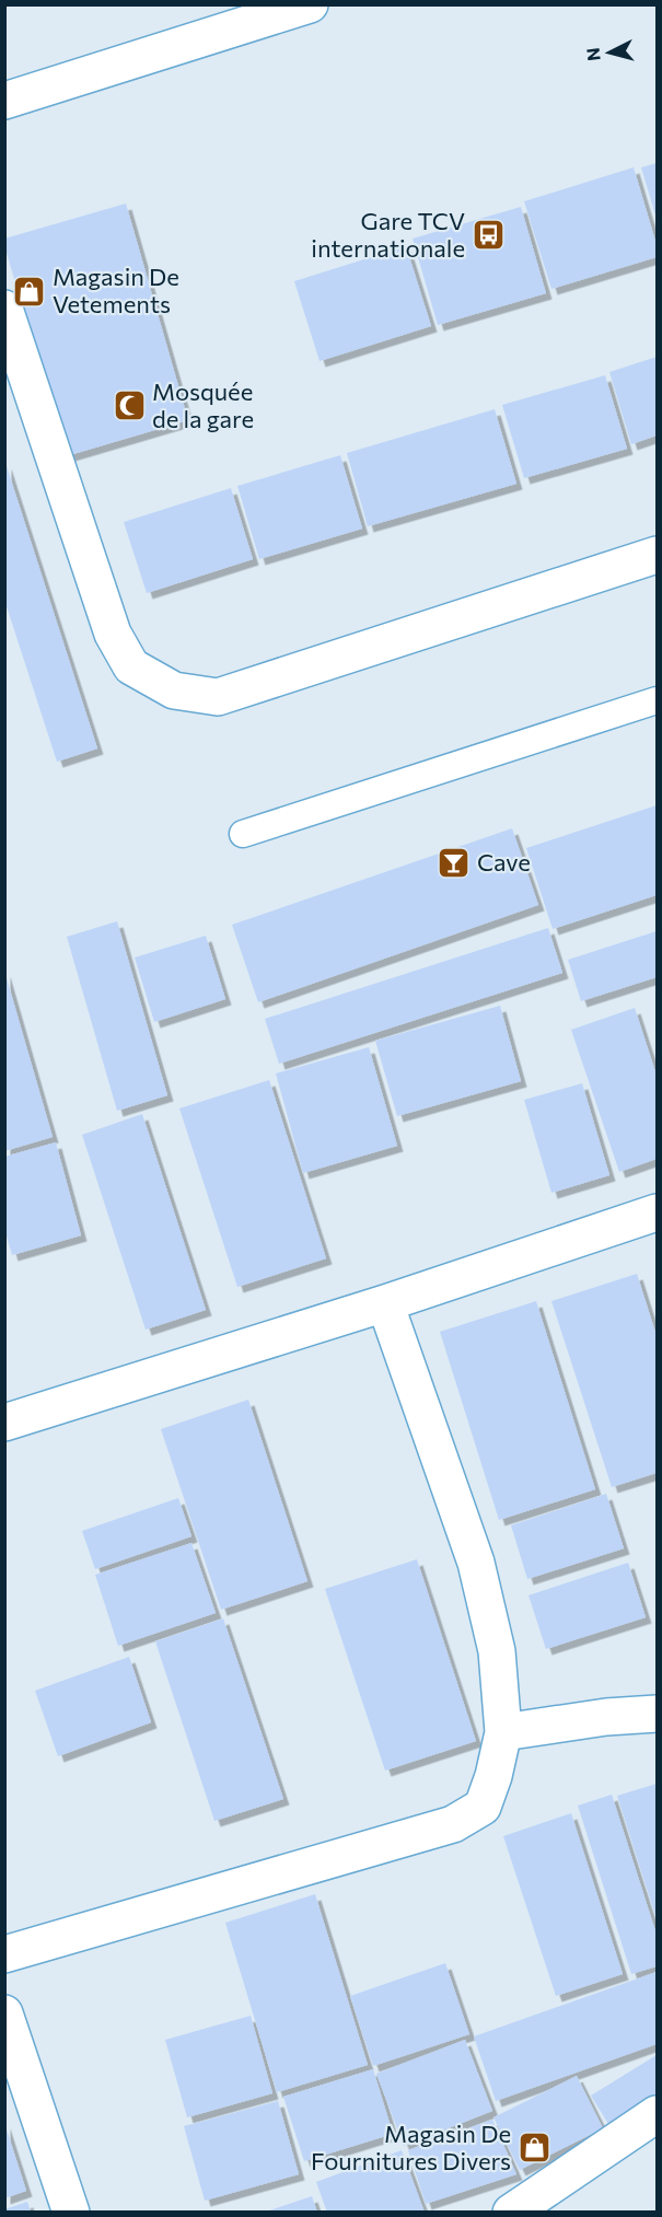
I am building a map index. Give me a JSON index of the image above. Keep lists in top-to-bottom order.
{
  "places": {
    "bus stop": ["Gare TCV internationale"],
    "shop": ["Magasin De Vetements", "Magasin De Fournitures Divers"],
    "mosque": ["Mosquée de la gare"],
    "bar": ["Cave"]
  },
  "north": "left"
}
